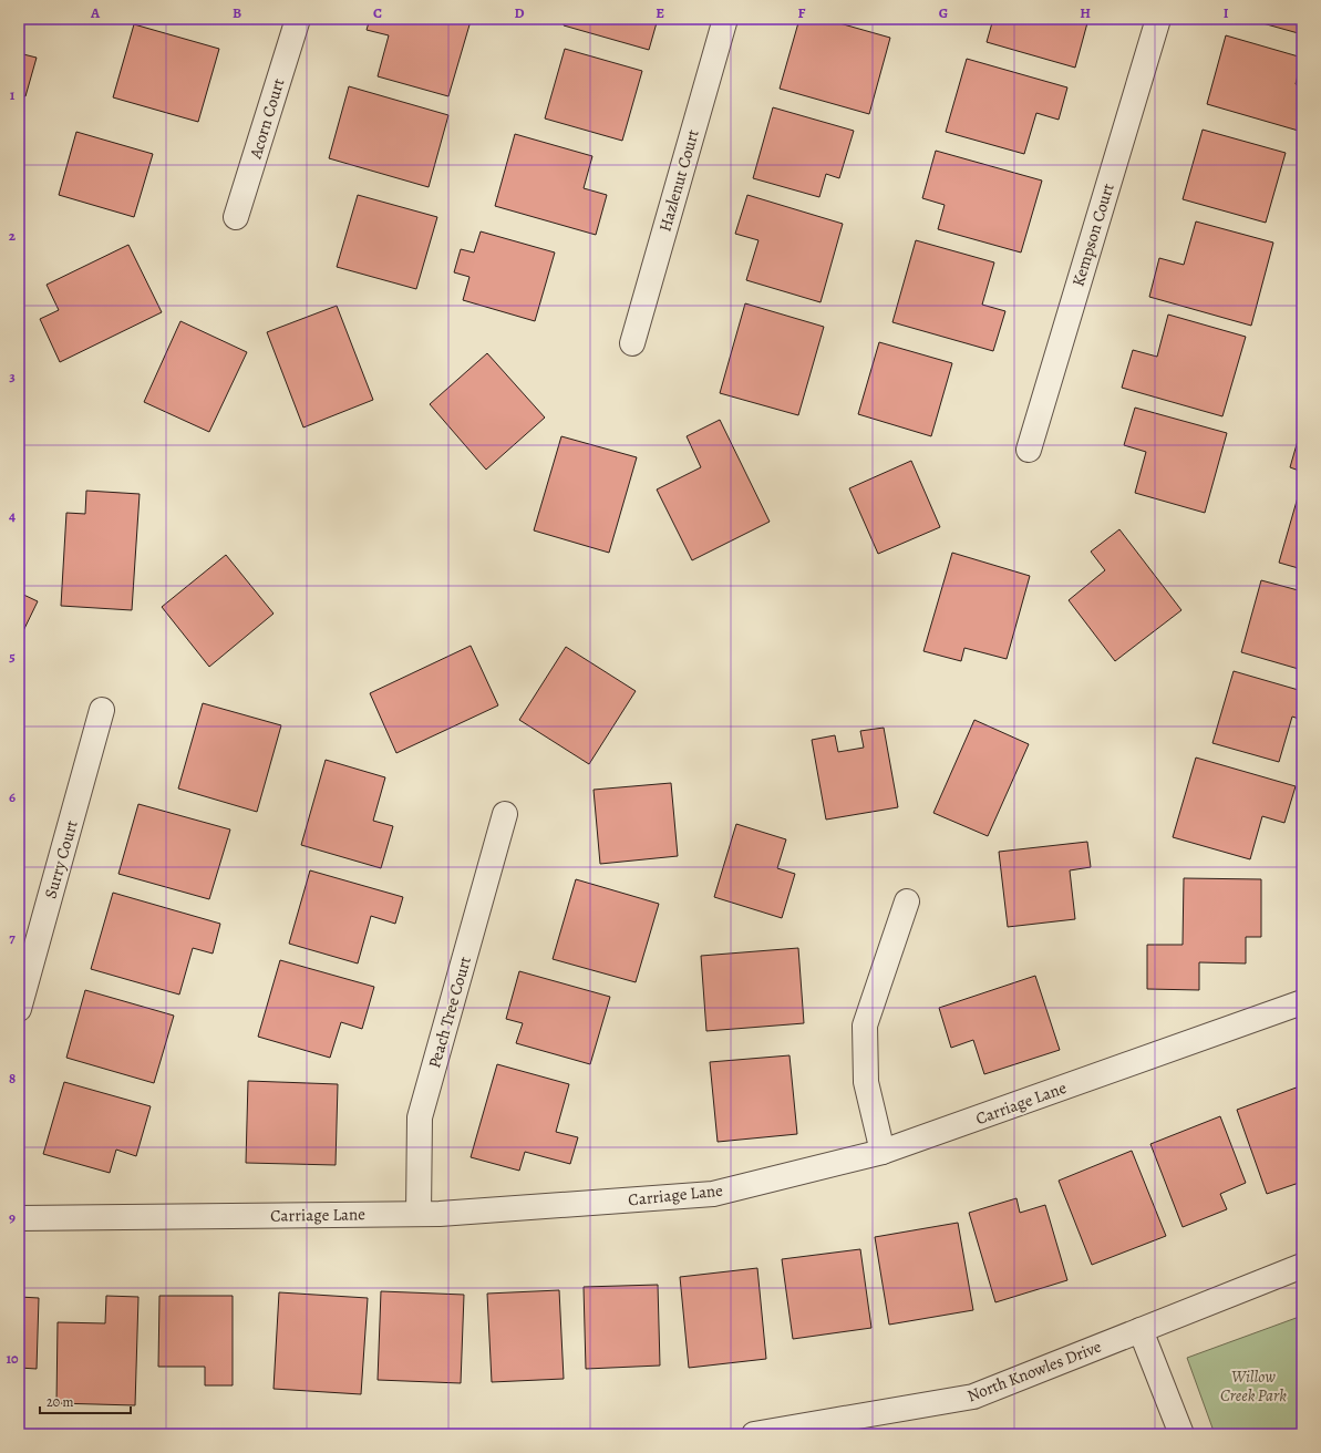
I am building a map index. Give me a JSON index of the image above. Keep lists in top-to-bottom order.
{
  "streets": {
    "street": [
      "Acorn Court",
      "Hazlenut Court",
      "Kempson Court",
      "Surry Court",
      "Peach Tree Court",
      "Carriage Lane",
      "North Knowles Drive"
    ]
  },
  "crossings": [
    ["Peach Tree Court", "Carriage Lane"]
  ],
  "parks": ["Willow Creek Park"],
  "scale_bar": "20 m",
  "grid": {
    "columns": [
      "A",
      "B",
      "C",
      "D",
      "E",
      "F",
      "G",
      "H",
      "I"
    ],
    "rows": [
      "1",
      "2",
      "3",
      "4",
      "5",
      "6",
      "7",
      "8",
      "9",
      "10"
    ]
  }
}
